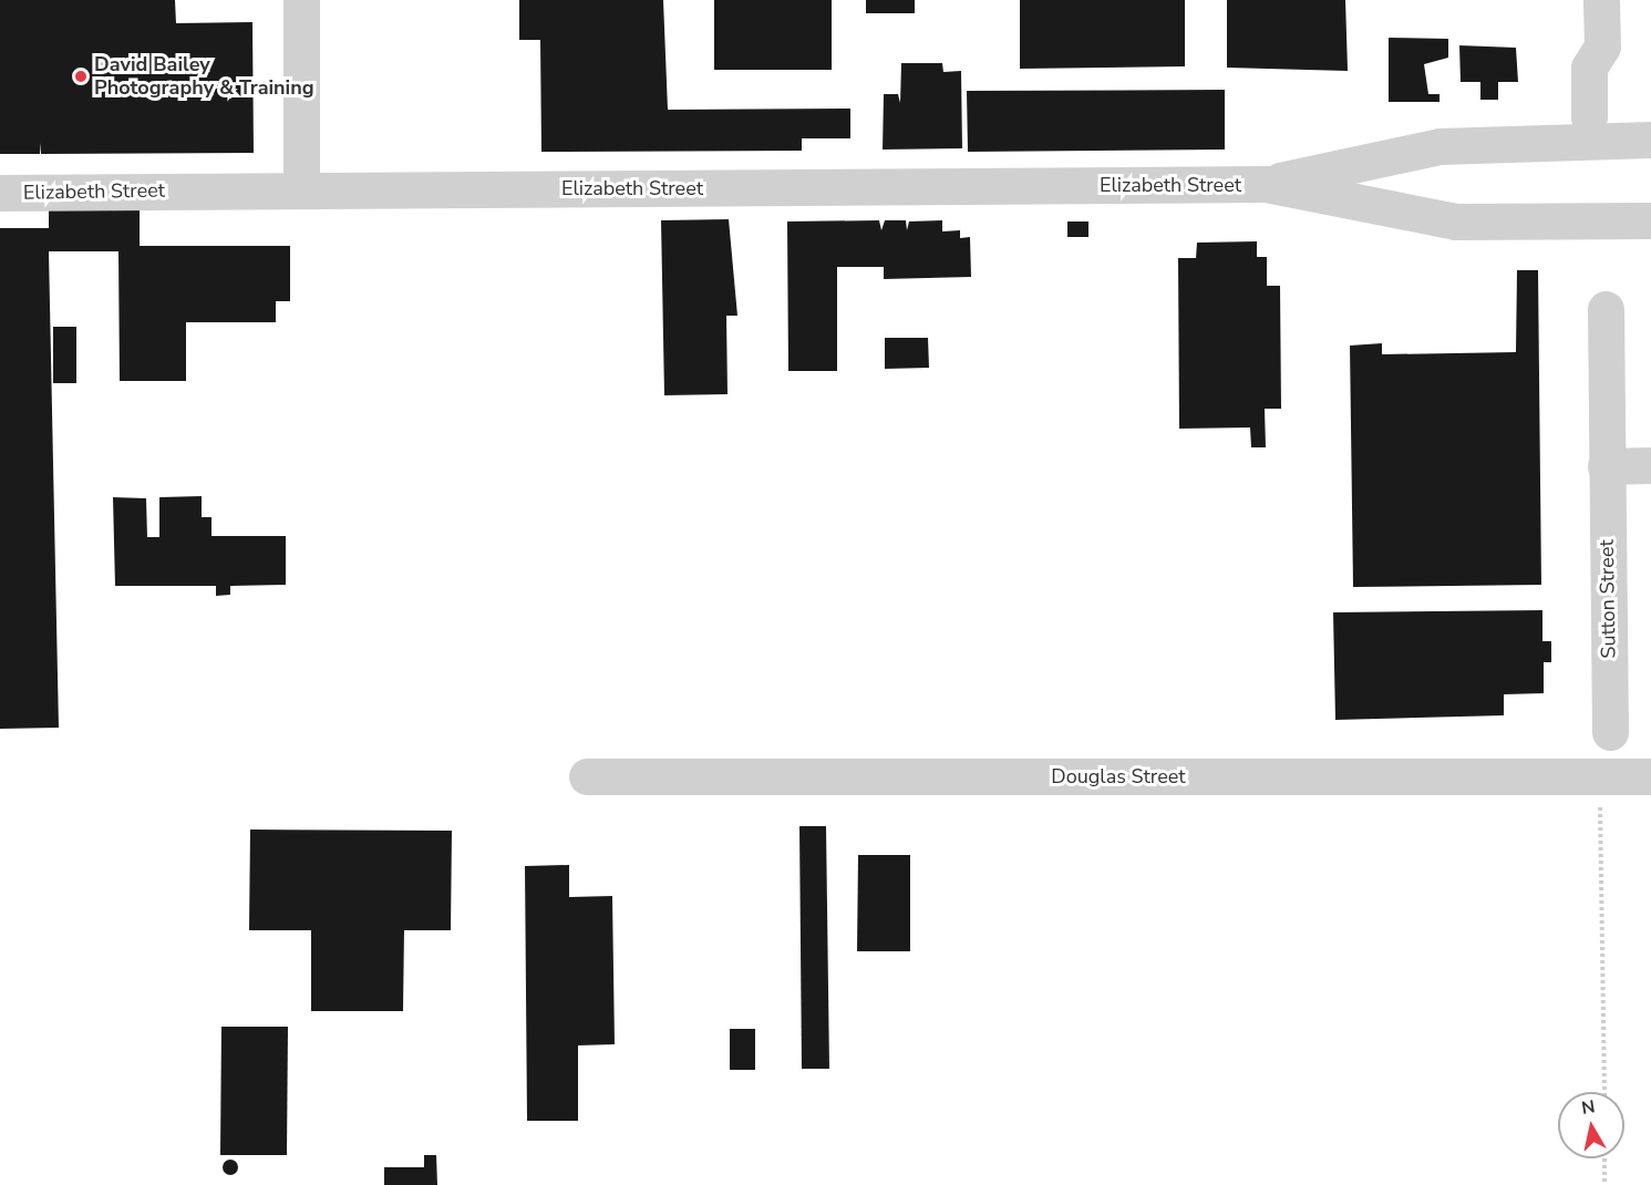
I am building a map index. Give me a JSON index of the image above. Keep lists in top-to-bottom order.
{
  "streets": {
    "street": ["Elizabeth Street", "Sutton Street", "Douglas Street"]
  },
  "places": ["David Bailey Photography & Training"],
  "north": "top"
}
